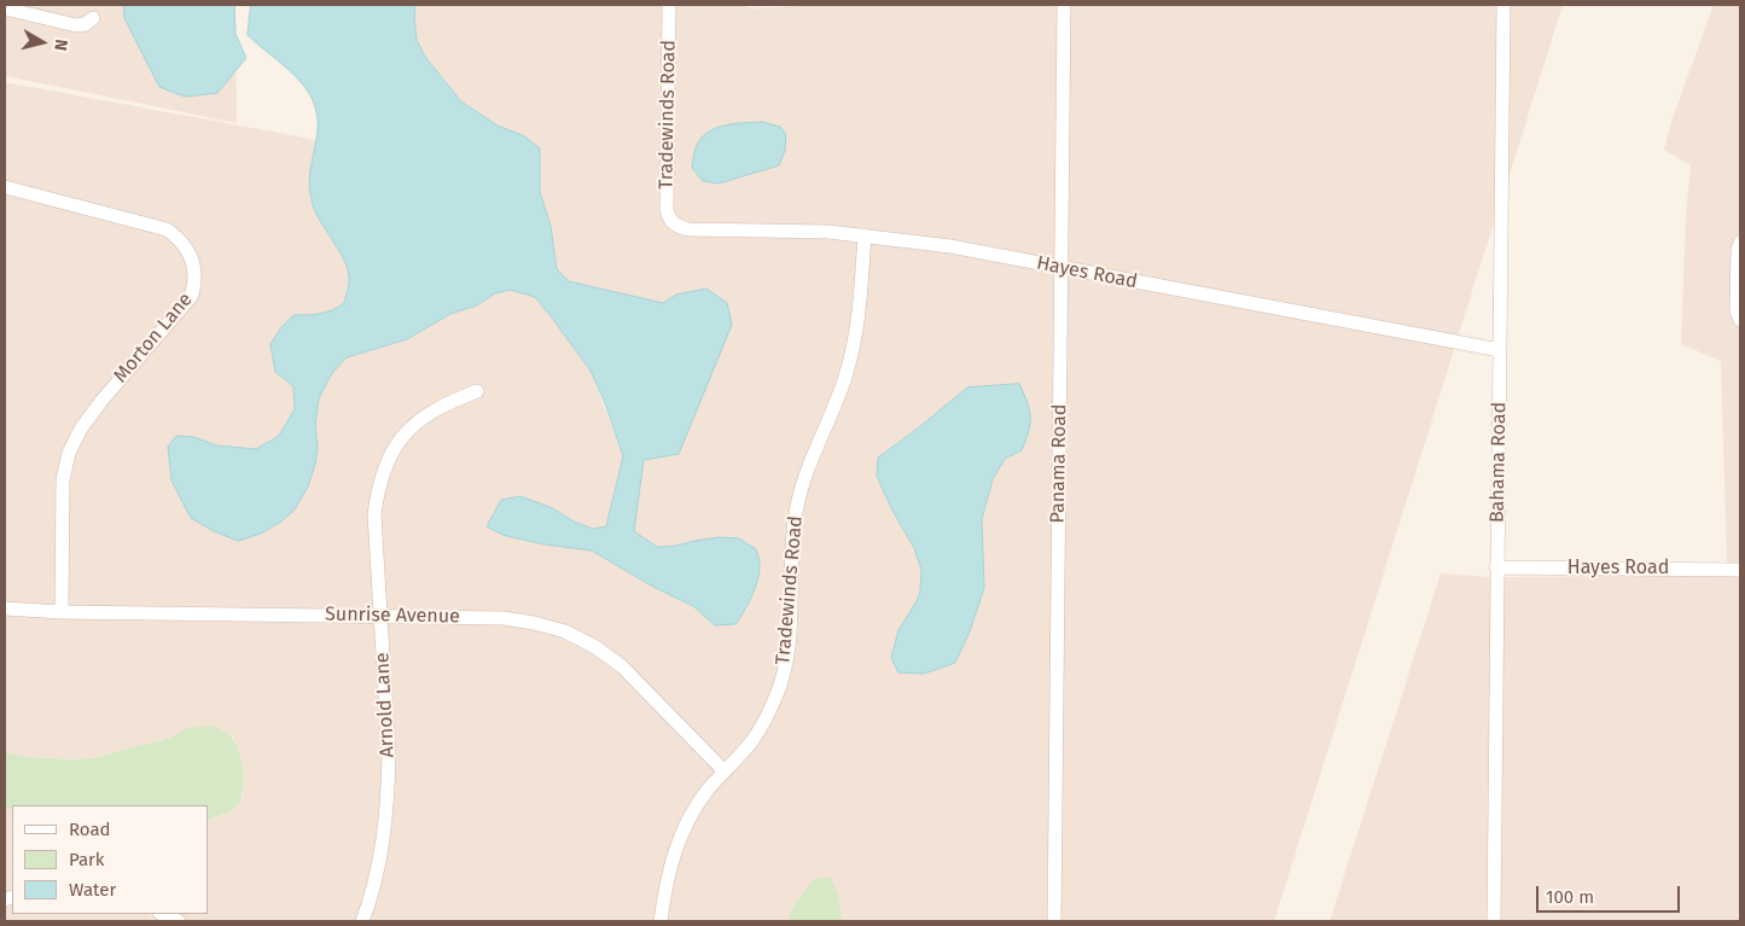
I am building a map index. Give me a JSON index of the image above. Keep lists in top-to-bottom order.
{
  "streets": {
    "street": [
      "Tradewinds Road",
      "Hayes Road",
      "Morton Lane",
      "Bahama Road",
      "Panama Road",
      "Sunrise Avenue",
      "Arnold Lane"
    ]
  },
  "crossings": [
    ["Tradewinds Road", "Hayes Road"],
    ["Tradewinds Road", "Sunrise Avenue"],
    ["Hayes Road", "Bahama Road"],
    ["Hayes Road", "Panama Road"],
    ["Morton Lane", "Sunrise Avenue"],
    ["Sunrise Avenue", "Arnold Lane"]
  ],
  "legend": ["Road", "Park", "Water"],
  "scale_bar": "100 m",
  "north": "right"
}
